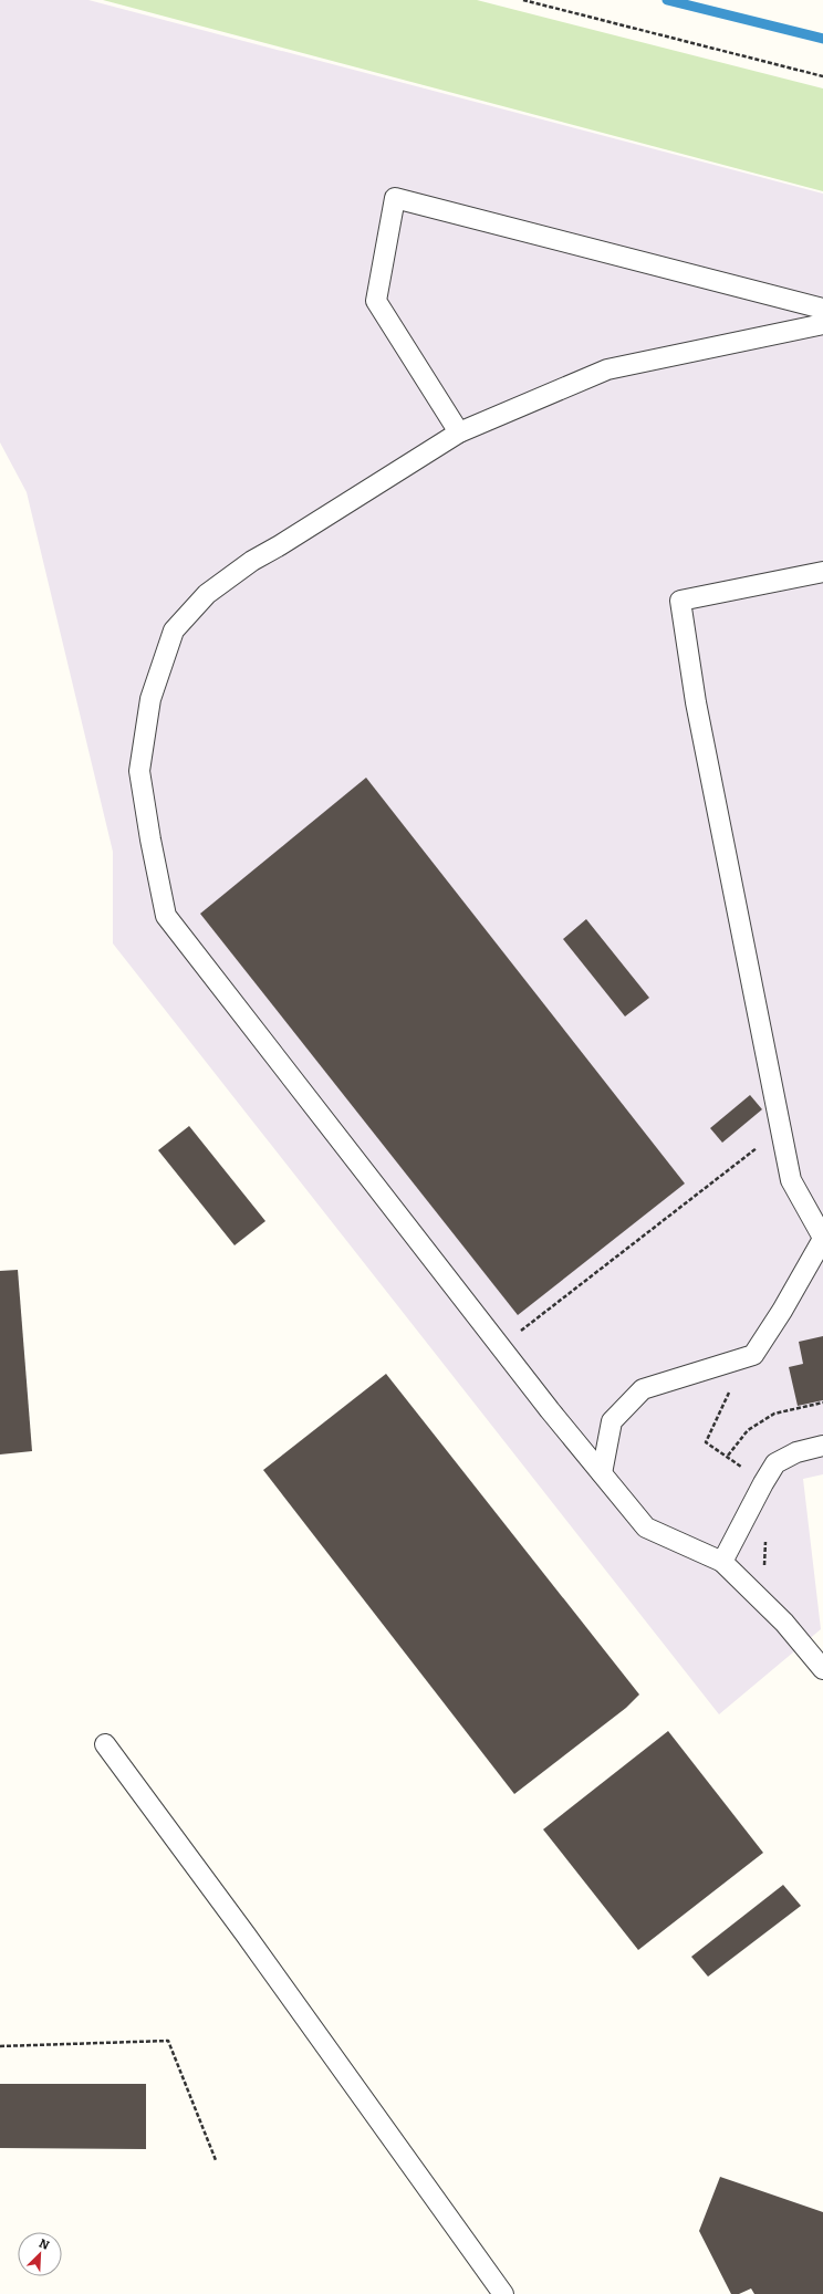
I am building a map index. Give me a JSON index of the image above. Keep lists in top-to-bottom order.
{
  "north": "top right"
}
